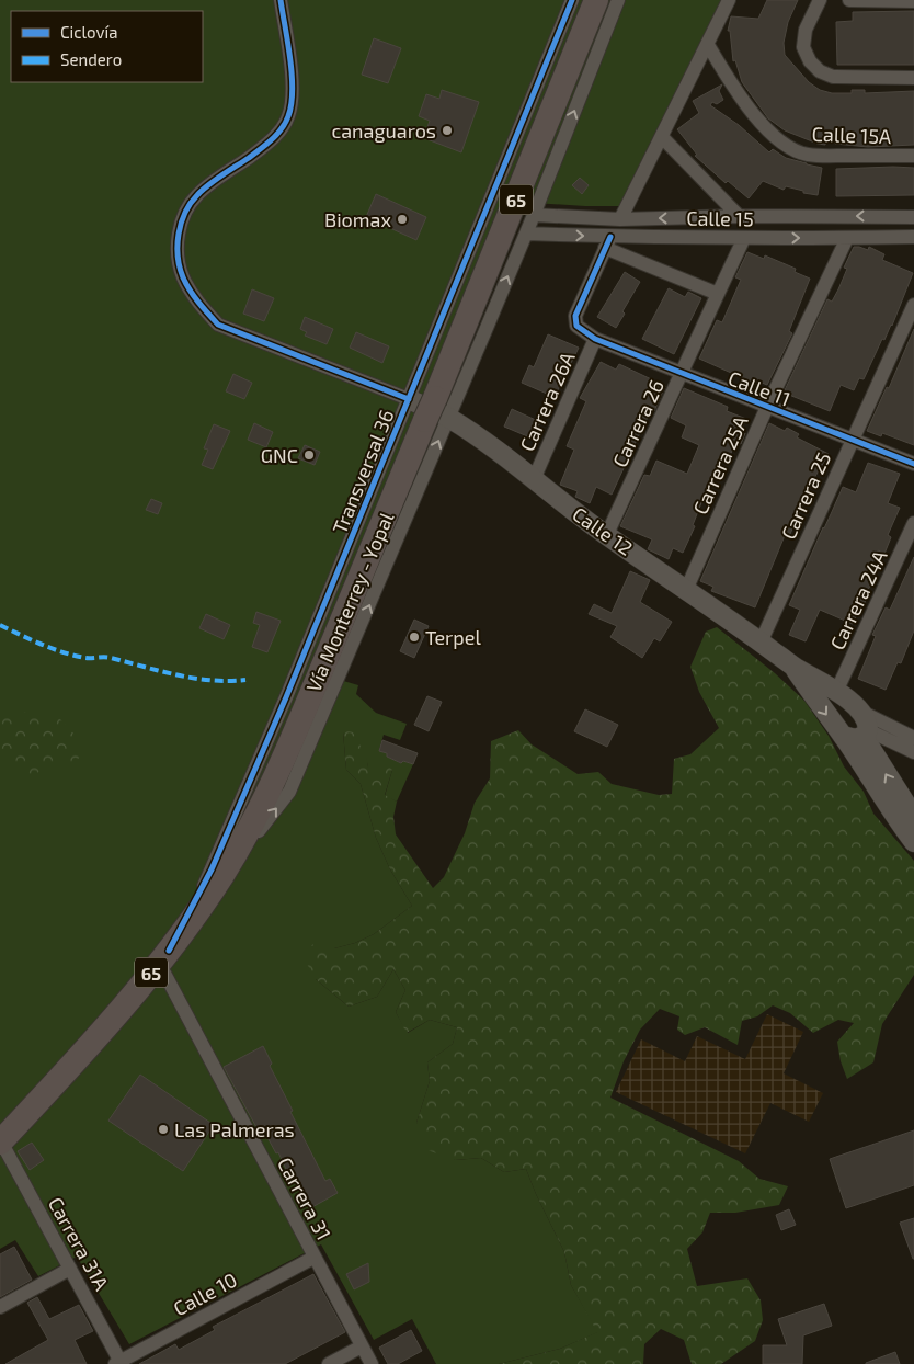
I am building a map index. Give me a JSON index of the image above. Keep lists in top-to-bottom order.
{
  "streets": {
    "highway": ["65", "Vía Monterrey - Yopal"],
    "main road": ["Calle 12"],
    "street": [
      "Calle 15A",
      "Calle 15",
      "Calle 11",
      "Carrera 26A",
      "Carrera 26",
      "Carrera 25A",
      "Transversal 36",
      "Carrera 25",
      "Carrera 24A",
      "Carrera 31",
      "Carrera 31A",
      "Calle 10"
    ]
  },
  "crossings": [
    ["65", "Calle 15"],
    ["65", "Calle 12"],
    ["65", "Vía Monterrey - Yopal"],
    ["Calle 15", "Calle 11"],
    ["Calle 15", "Carrera 26"],
    ["Calle 15", "Carrera 25A"],
    ["Calle 11", "Carrera 26A"],
    ["Calle 11", "Carrera 26"],
    ["Calle 11", "Carrera 25A"],
    ["Calle 11", "Carrera 25"],
    ["Carrera 26A", "Calle 12"],
    ["Carrera 26", "Calle 12"],
    ["Carrera 25A", "Calle 12"],
    ["Transversal 36", "Calle 12"],
    ["Transversal 36", "Vía Monterrey - Yopal"],
    ["Transversal 36", "Carrera 31"],
    ["Carrera 25", "Calle 12"],
    ["Calle 12", "Vía Monterrey - Yopal"],
    ["Vía Monterrey - Yopal", "Carrera 31"],
    ["Vía Monterrey - Yopal", "Carrera 31A"],
    ["Carrera 31", "Calle 10"],
    ["Carrera 31A", "Calle 10"]
  ],
  "places": [
    "canaguaros",
    "Biomax",
    "GNC",
    "Terpel",
    "Las Palmeras"
  ],
  "legend": ["Ciclovía", "Sendero"]
}
